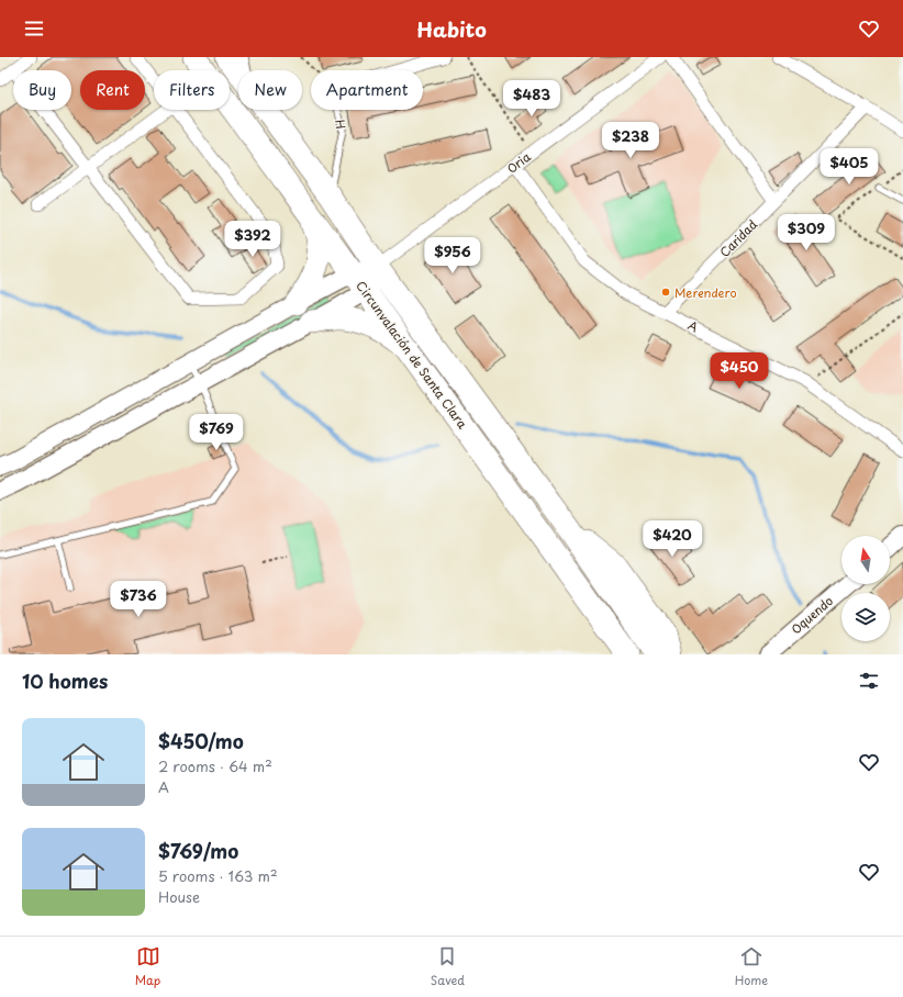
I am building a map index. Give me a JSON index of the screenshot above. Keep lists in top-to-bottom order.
{
  "streets": {
    "highway": ["Circunvalación de Santa Clara"],
    "main road": ["Oquendo"],
    "street": ["Oria", "Caridad", "A"],
    "lane": ["H"]
  },
  "crossings": [
    ["H", "Circunvalación de Santa Clara"],
    ["Oria", "A"],
    ["Oria", "Circunvalación de Santa Clara"],
    ["Caridad", "A"]
  ],
  "places": ["Merendero"],
  "north": "top",
  "page": {
    "header": "Habito",
    "chip": [
      "Buy",
      "Rent",
      "Filters",
      "New",
      "Apartment"
    ],
    "price": [
      "$483",
      "$238",
      "$405",
      "$309",
      "$392",
      "$956",
      "$450",
      "$769",
      "$420",
      "$736"
    ],
    "heading": "10 homes",
    "list": [
      {
        "name": "$450/mo",
        "note": "2 rooms · 64 m² · A"
      },
      {
        "name": "$769/mo",
        "note": "5 rooms · 163 m² · House"
      }
    ],
    "tabs": ["Map", "Saved", "Home"]
  }
}
